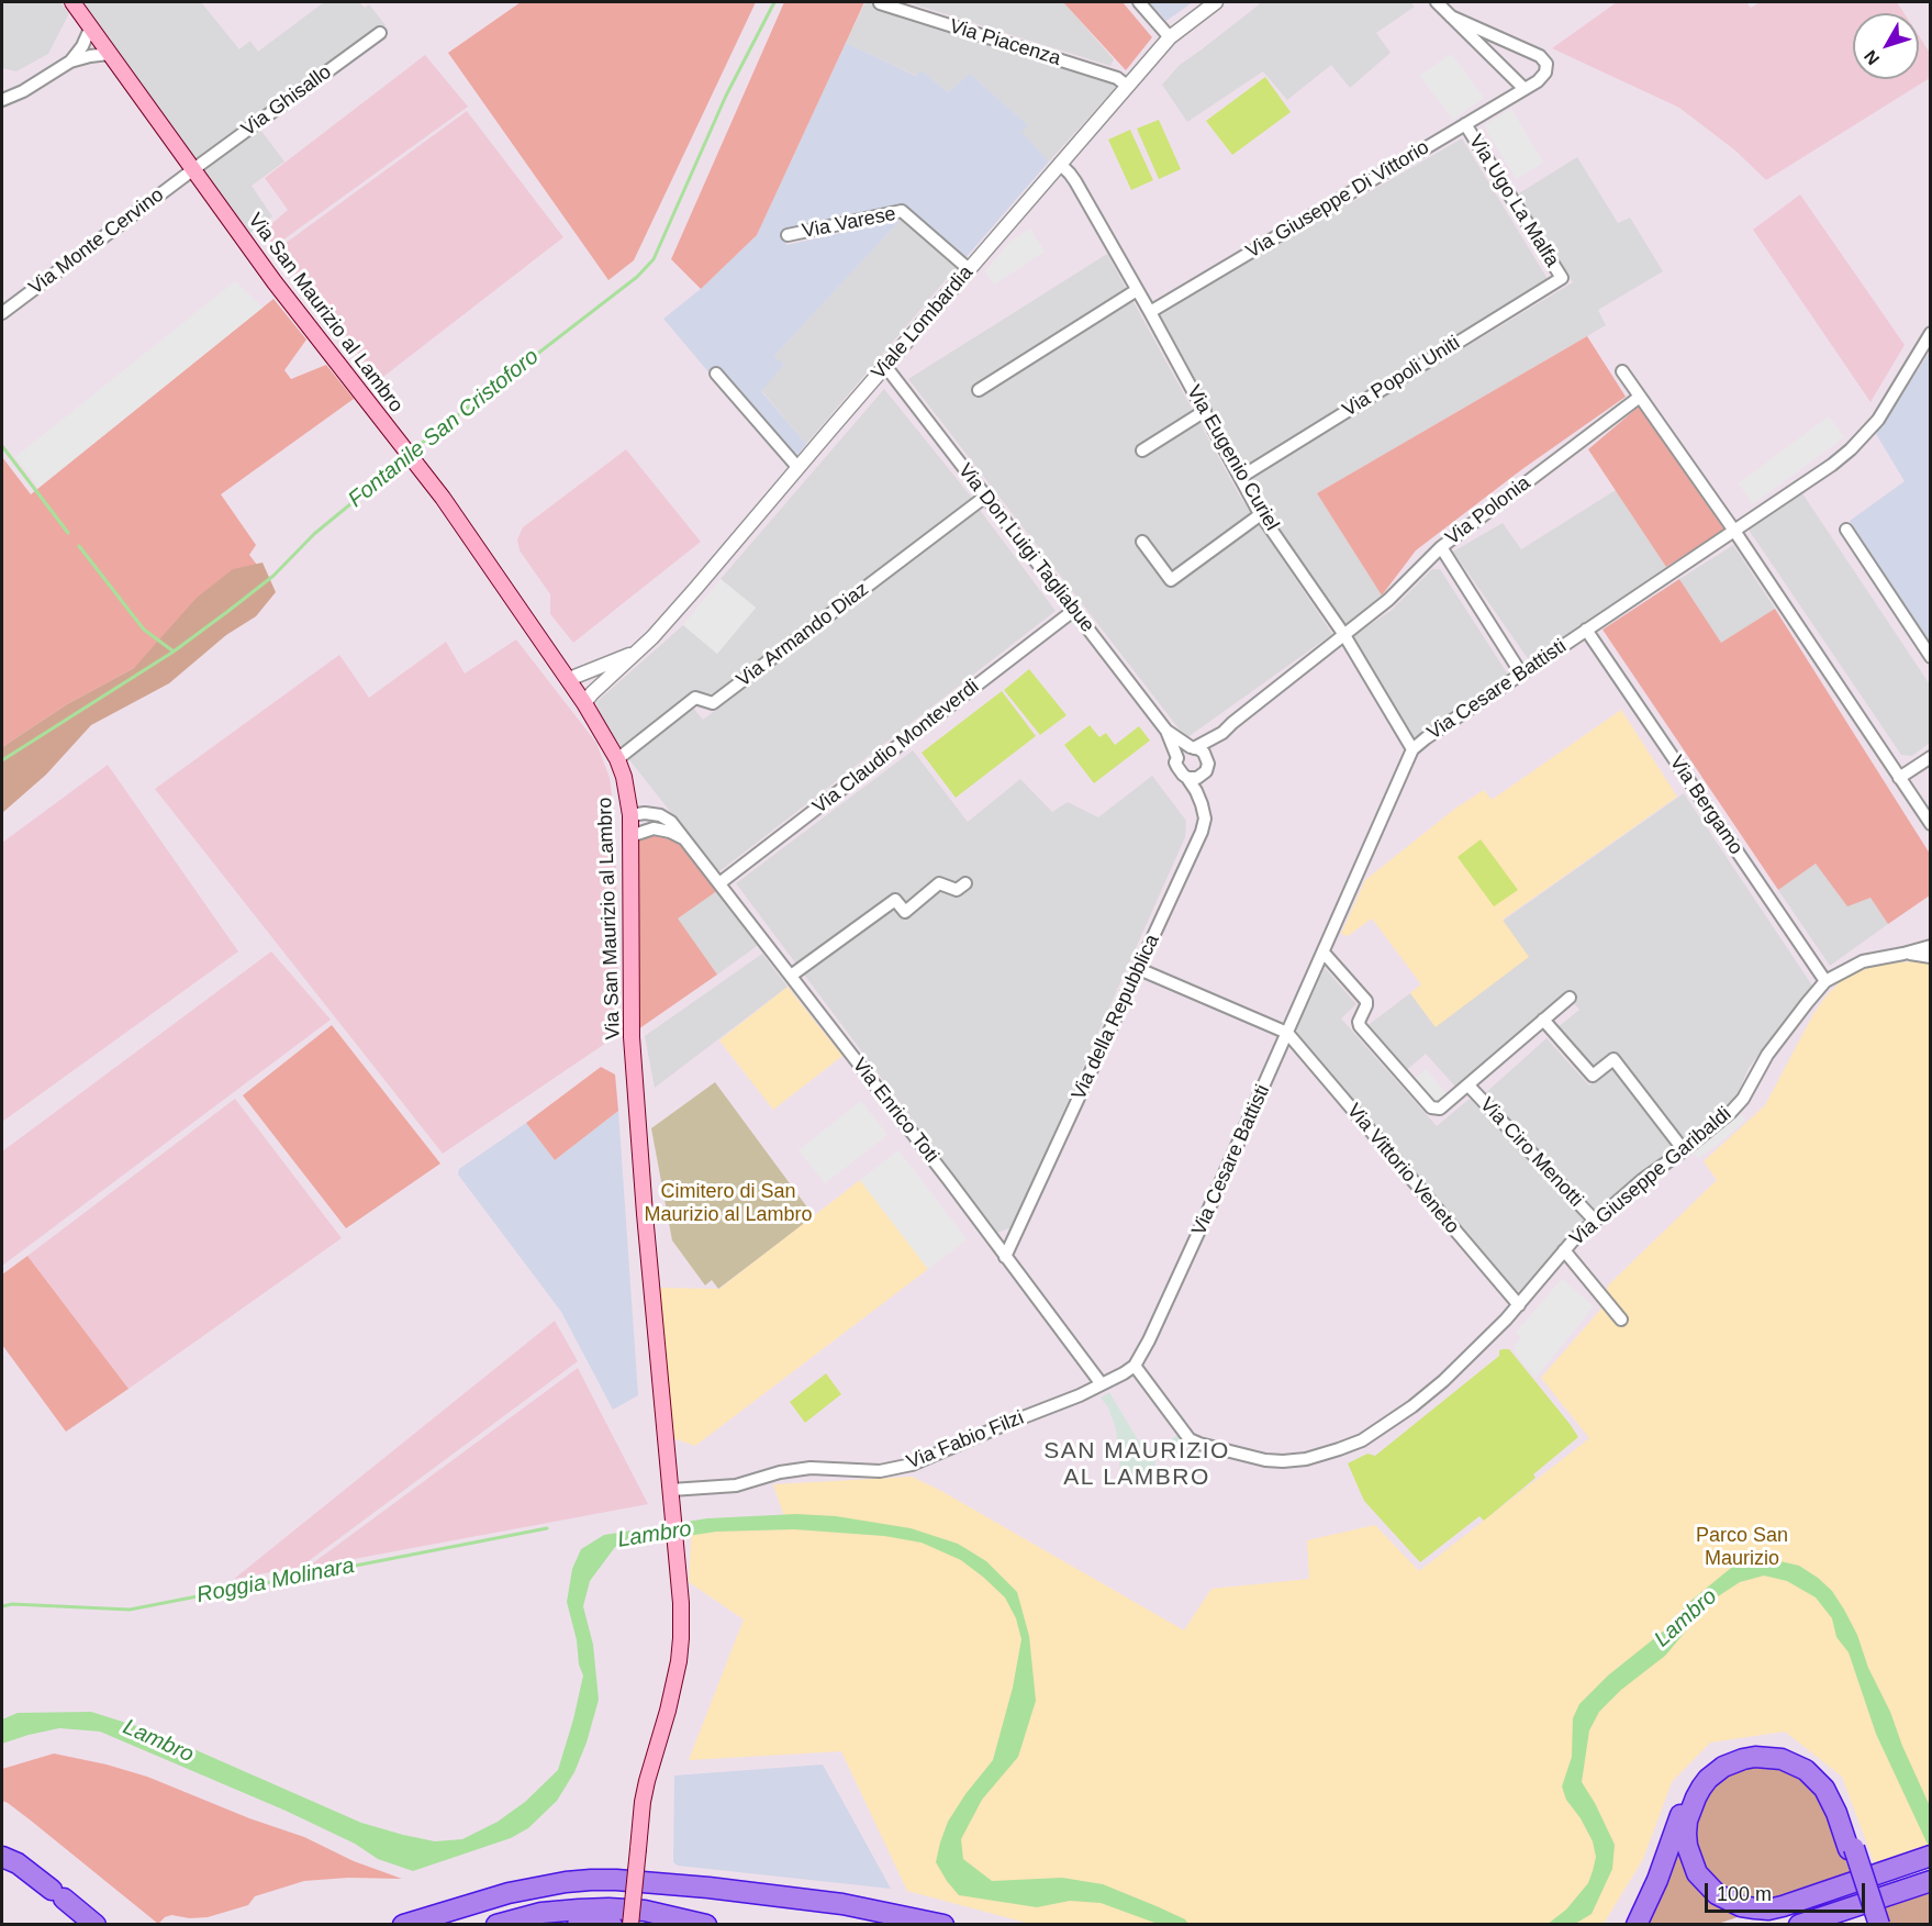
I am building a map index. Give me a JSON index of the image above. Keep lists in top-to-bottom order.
{
  "streets": {
    "main road": ["Via San Maurizio al Lambro"],
    "street": [
      "Via Piacenza",
      "Via Ghisallo",
      "Via Giuseppe Di Vittorio",
      "Via Ugo La Malfa",
      "Via Varese",
      "Via Monte Cervino",
      "Viale Lombardia",
      "Via Popoli Uniti",
      "Via Eugenio Curiel",
      "Via Polonia",
      "Via Don Luigi Tagliabue",
      "Via Armando Diaz",
      "Via Cesare Battisti",
      "Via Claudio Monteverdi",
      "Via Bergamo",
      "Via della Repubblica",
      "Via Enrico Toti",
      "Via Ciro Menotti",
      "Via Vittorio Veneto",
      "Via Giuseppe Garibaldi",
      "Via Fabio Filzi"
    ]
  },
  "crossings": [
    ["Via Piacenza", "Viale Lombardia"],
    ["Via Ghisallo", "Via Monte Cervino"],
    ["Via Ghisallo", "Via San Maurizio al Lambro"],
    ["Via Giuseppe Di Vittorio", "Via Ugo La Malfa"],
    ["Via Giuseppe Di Vittorio", "Via Eugenio Curiel"],
    ["Via Ugo La Malfa", "Via Popoli Uniti"],
    ["Via Varese", "Viale Lombardia"],
    ["Via Monte Cervino", "Via San Maurizio al Lambro"],
    ["Via San Maurizio al Lambro", "Viale Lombardia"],
    ["Via San Maurizio al Lambro", "Via Armando Diaz"],
    ["Via San Maurizio al Lambro", "Via Enrico Toti"],
    ["Via San Maurizio al Lambro", "Via Fabio Filzi"],
    ["Viale Lombardia", "Via Eugenio Curiel"],
    ["Viale Lombardia", "Via Don Luigi Tagliabue"],
    ["Via Popoli Uniti", "Via Eugenio Curiel"],
    ["Via Eugenio Curiel", "Via Polonia"],
    ["Via Eugenio Curiel", "Via Cesare Battisti"],
    ["Via Don Luigi Tagliabue", "Via Armando Diaz"],
    ["Via Don Luigi Tagliabue", "Via Claudio Monteverdi"],
    ["Via Don Luigi Tagliabue", "Via della Repubblica"],
    ["Via Cesare Battisti", "Via Bergamo"],
    ["Via Cesare Battisti", "Via Vittorio Veneto"],
    ["Via Cesare Battisti", "Via Giuseppe Garibaldi"],
    ["Via Cesare Battisti", "Via Fabio Filzi"],
    ["Via Claudio Monteverdi", "Via Enrico Toti"],
    ["Via Bergamo", "Via Giuseppe Garibaldi"],
    ["Via della Repubblica", "Via Enrico Toti"],
    ["Via Enrico Toti", "Via Fabio Filzi"],
    ["Via Ciro Menotti", "Via Giuseppe Garibaldi"],
    ["Via Vittorio Veneto", "Via Giuseppe Garibaldi"],
    ["Via Giuseppe Garibaldi", "Via Fabio Filzi"]
  ],
  "districts": ["SAN MAURIZIO AL LAMBRO"],
  "water": ["Fontanile San Cristoforo", "Lambro", "Roggia Molinara"],
  "parks": ["Cimitero di San Maurizio al Lambro", "Parco San Maurizio"],
  "scale_bar": "100 m",
  "north": "bottom left"
}
